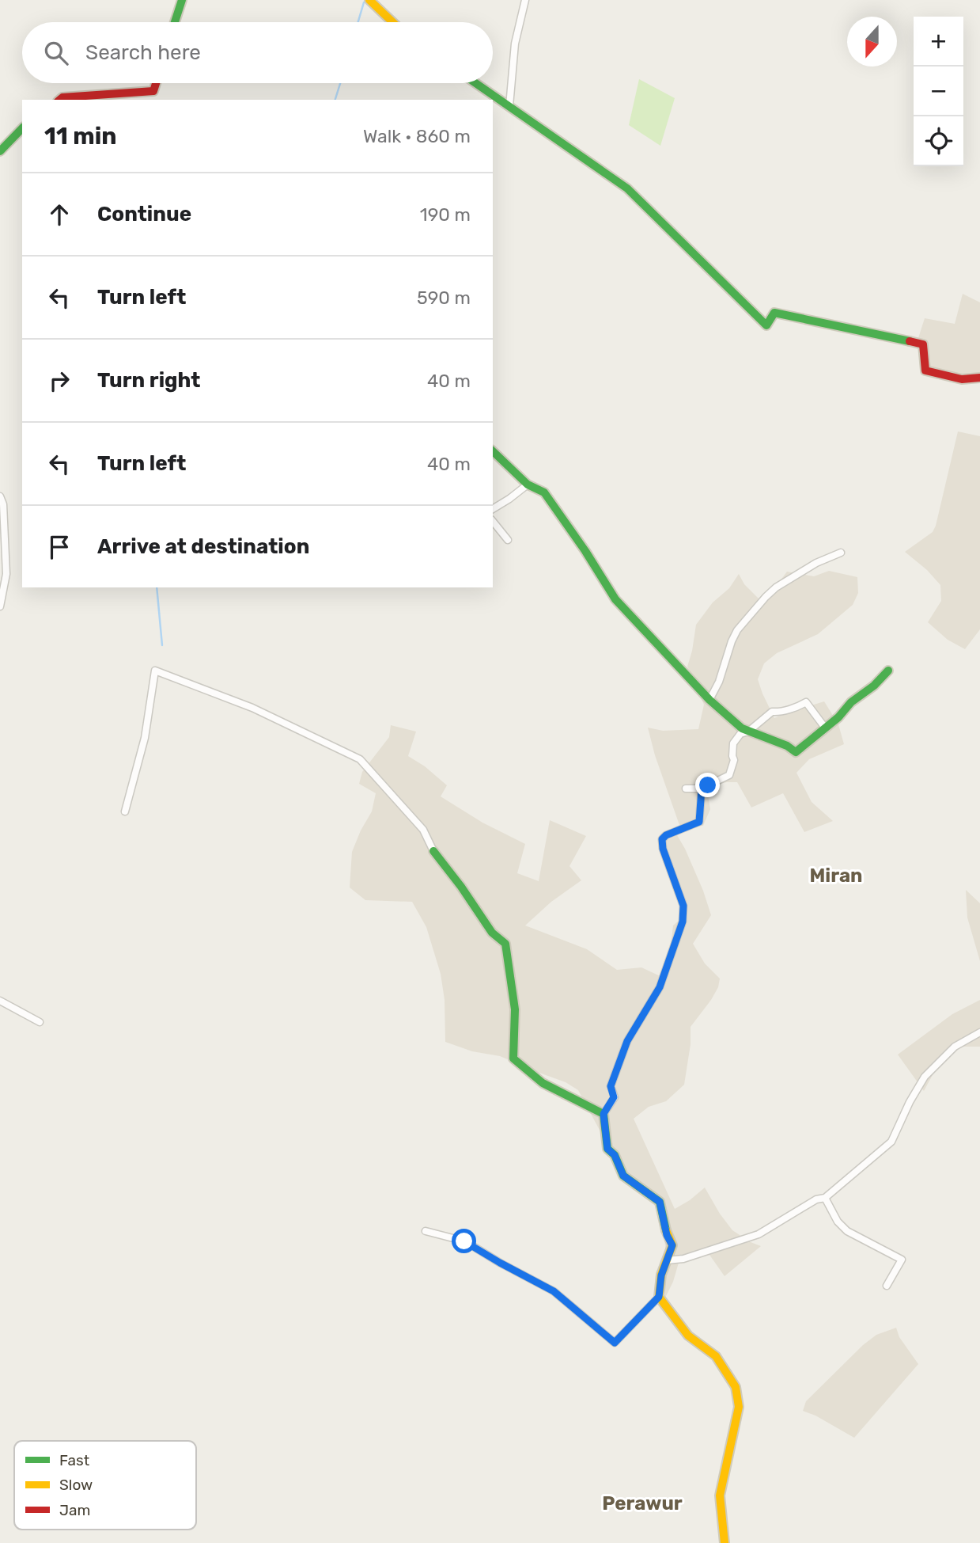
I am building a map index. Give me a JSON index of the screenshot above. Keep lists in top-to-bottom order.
{
  "districts": ["Miran", "Perawur"],
  "legend": ["Fast", "Slow", "Jam"],
  "north": "bottom",
  "page": {
    "map_buttons": ["+", "−"],
    "search": "Search here",
    "heading": ["11 min", "Walk · 860 m"],
    "list": [
      ["Continue", "190 m"],
      ["Turn left", "590 m"],
      ["Turn right", "40 m"],
      ["Turn left", "40 m"],
      "Arrive at destination"
    ]
  }
}
